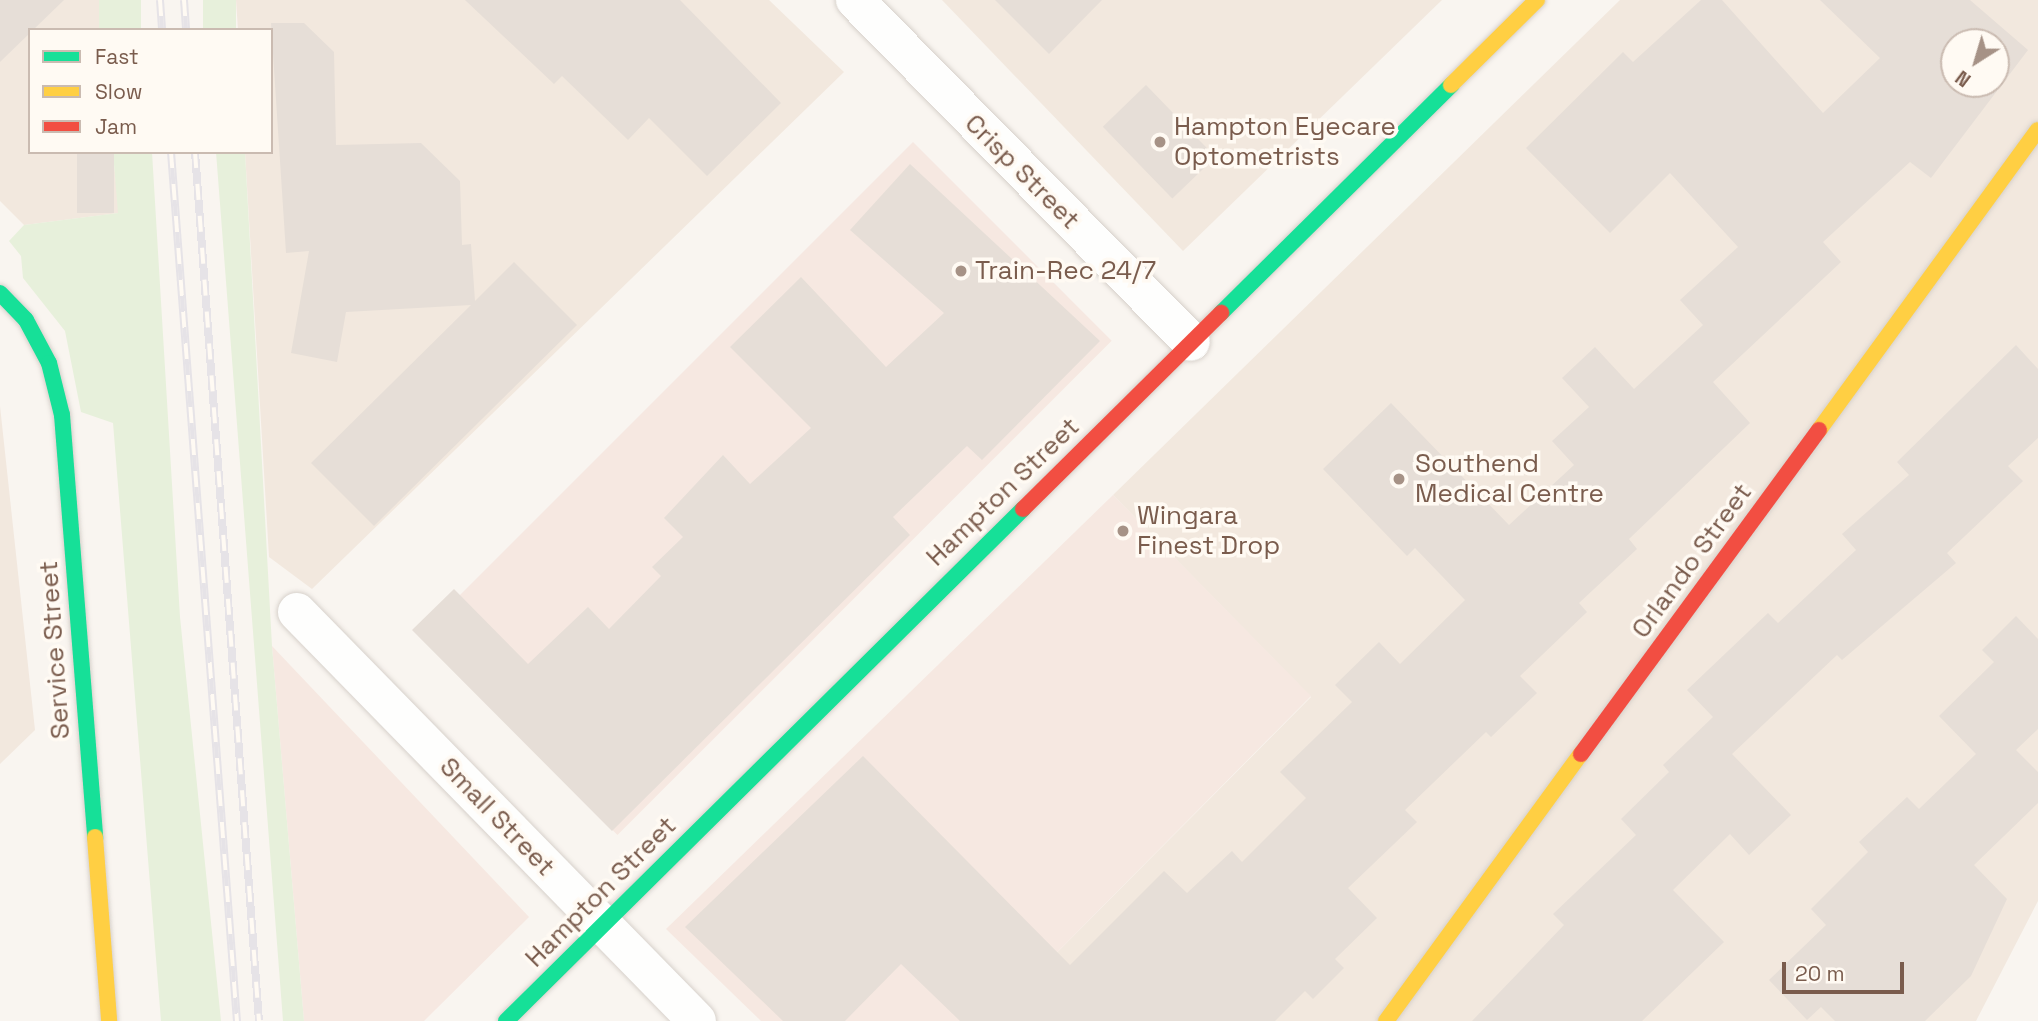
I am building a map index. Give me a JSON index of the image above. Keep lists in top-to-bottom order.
{
  "streets": {
    "street": [
      "Crisp Street",
      "Hampton Street",
      "Orlando Street",
      "Service Street",
      "Small Street"
    ]
  },
  "crossings": [
    ["Crisp Street", "Hampton Street"],
    ["Hampton Street", "Small Street"]
  ],
  "places": [
    "Hampton Eyecare Optometrists",
    "Train-Rec 24/7",
    "Southend Medical Centre",
    "Wingara Finest Drop"
  ],
  "legend": ["Fast", "Slow", "Jam"],
  "scale_bar": "20 m",
  "north": "bottom left"
}
